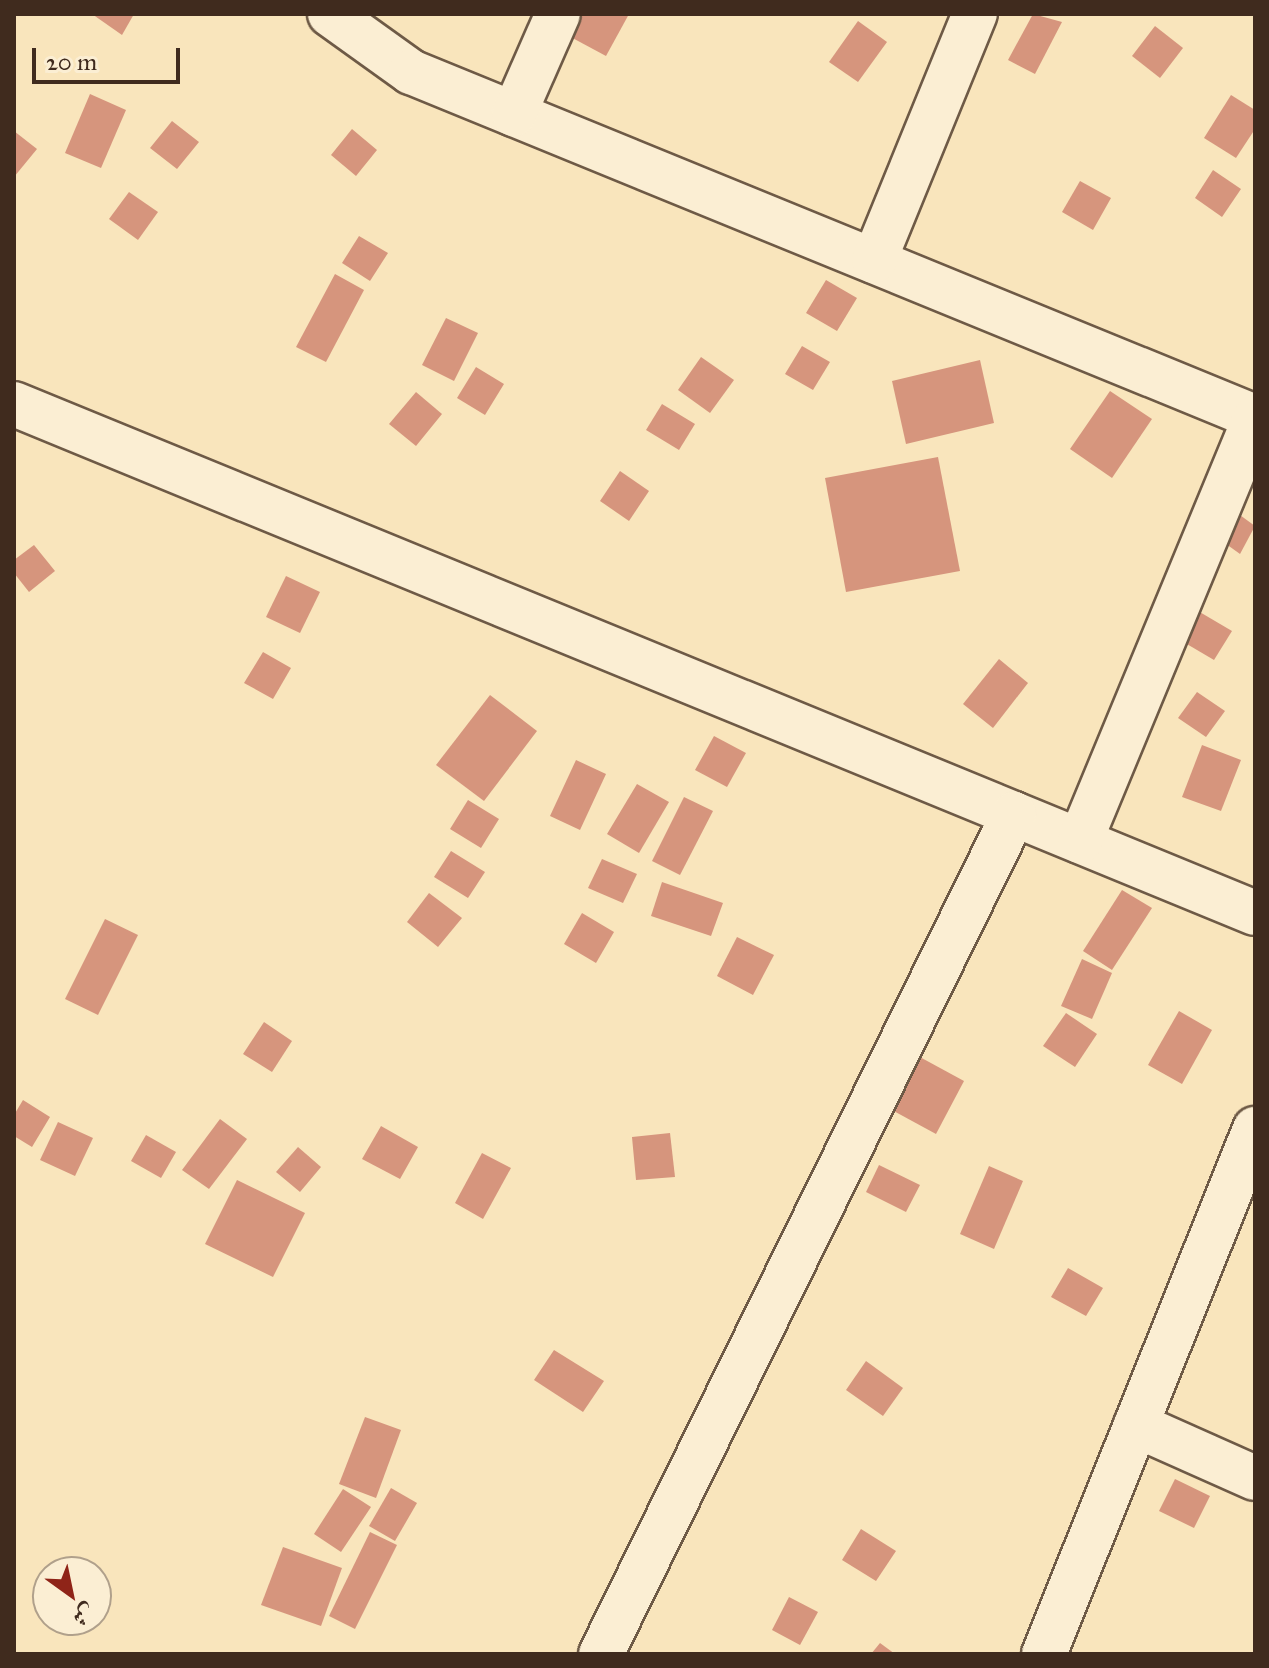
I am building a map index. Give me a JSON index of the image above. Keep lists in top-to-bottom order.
{
  "scale_bar": "20 m",
  "north": "bottom right"
}
